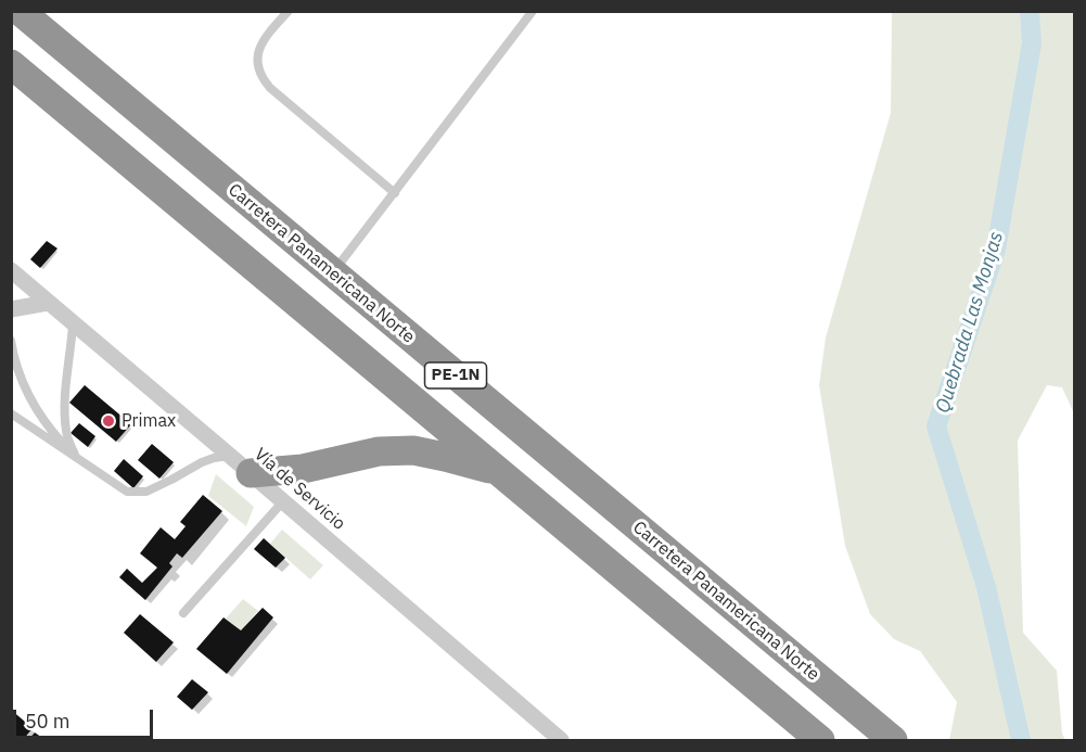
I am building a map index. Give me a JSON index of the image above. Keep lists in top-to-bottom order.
{
  "streets": {
    "highway": ["Carretera Panamericana Norte", "PE-1N"],
    "street": ["Vía de Servicio"]
  },
  "water": ["Quebrada Las Monjas"],
  "places": ["Primax"],
  "scale_bar": "50 m"
}
